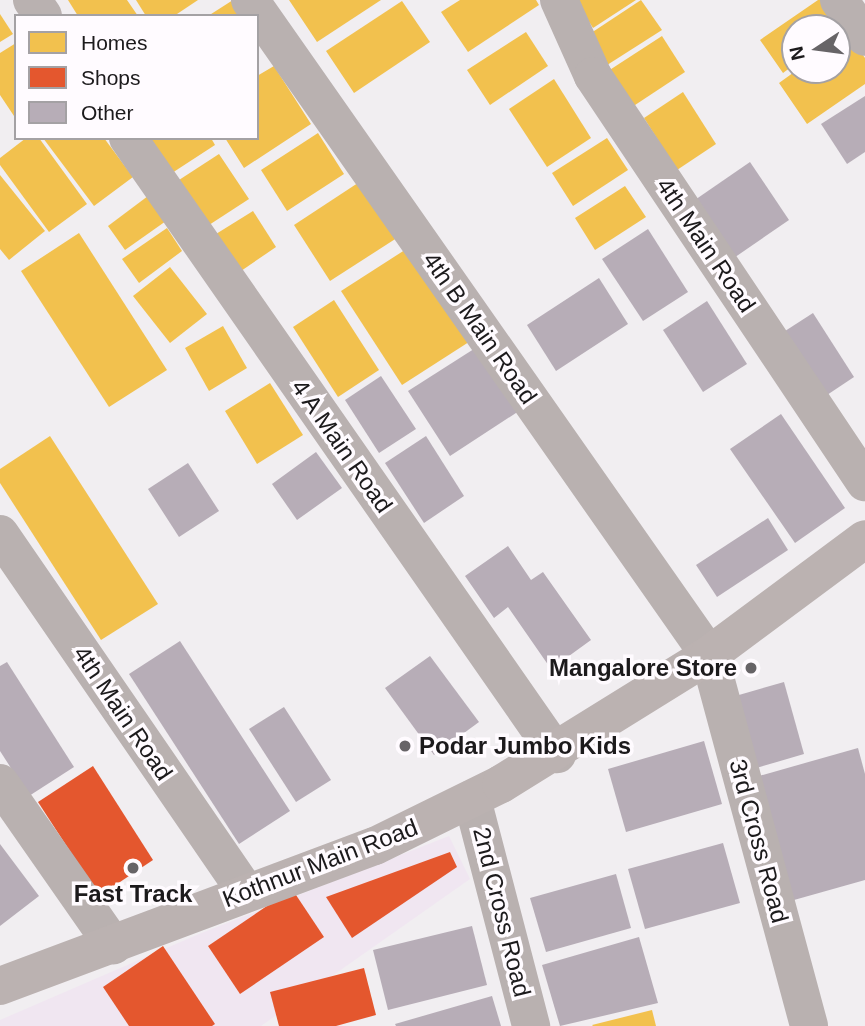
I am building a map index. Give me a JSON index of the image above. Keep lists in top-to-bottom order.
{
  "streets": {
    "main road": ["Kothnur Main Road"],
    "street": [
      "4th Main Road",
      "4th B Main Road",
      "4 A Main Road",
      "3rd Cross Road",
      "2nd Cross Road"
    ]
  },
  "crossings": [
    ["4th Main Road", "Kothnur Main Road"],
    ["4th B Main Road", "3rd Cross Road"],
    ["4th B Main Road", "Kothnur Main Road"],
    ["4 A Main Road", "Kothnur Main Road"],
    ["3rd Cross Road", "Kothnur Main Road"],
    ["Kothnur Main Road", "2nd Cross Road"]
  ],
  "places": ["Mangalore Store", "Podar Jumbo Kids", "Fast Track"],
  "legend": ["Homes", "Shops", "Other"],
  "north": "left"
}
